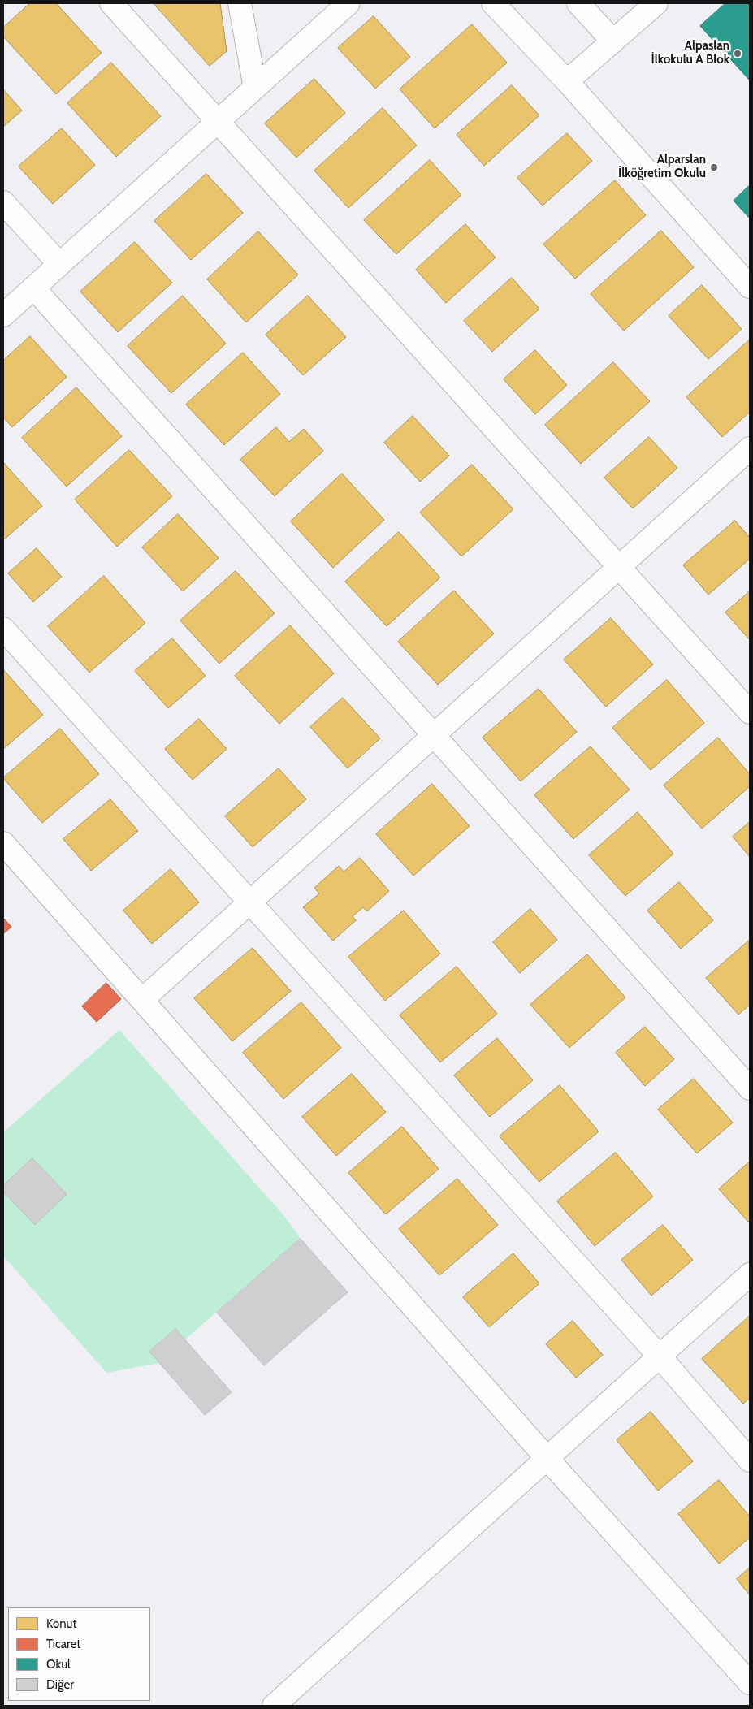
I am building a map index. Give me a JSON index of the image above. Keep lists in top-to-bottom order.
{
  "places": ["Alpaslan İlkokulu A Blok", "Alparslan İlköğretim Okulu"],
  "legend": [
    "Konut",
    "Ticaret",
    "Okul",
    "Diğer"
  ]
}
